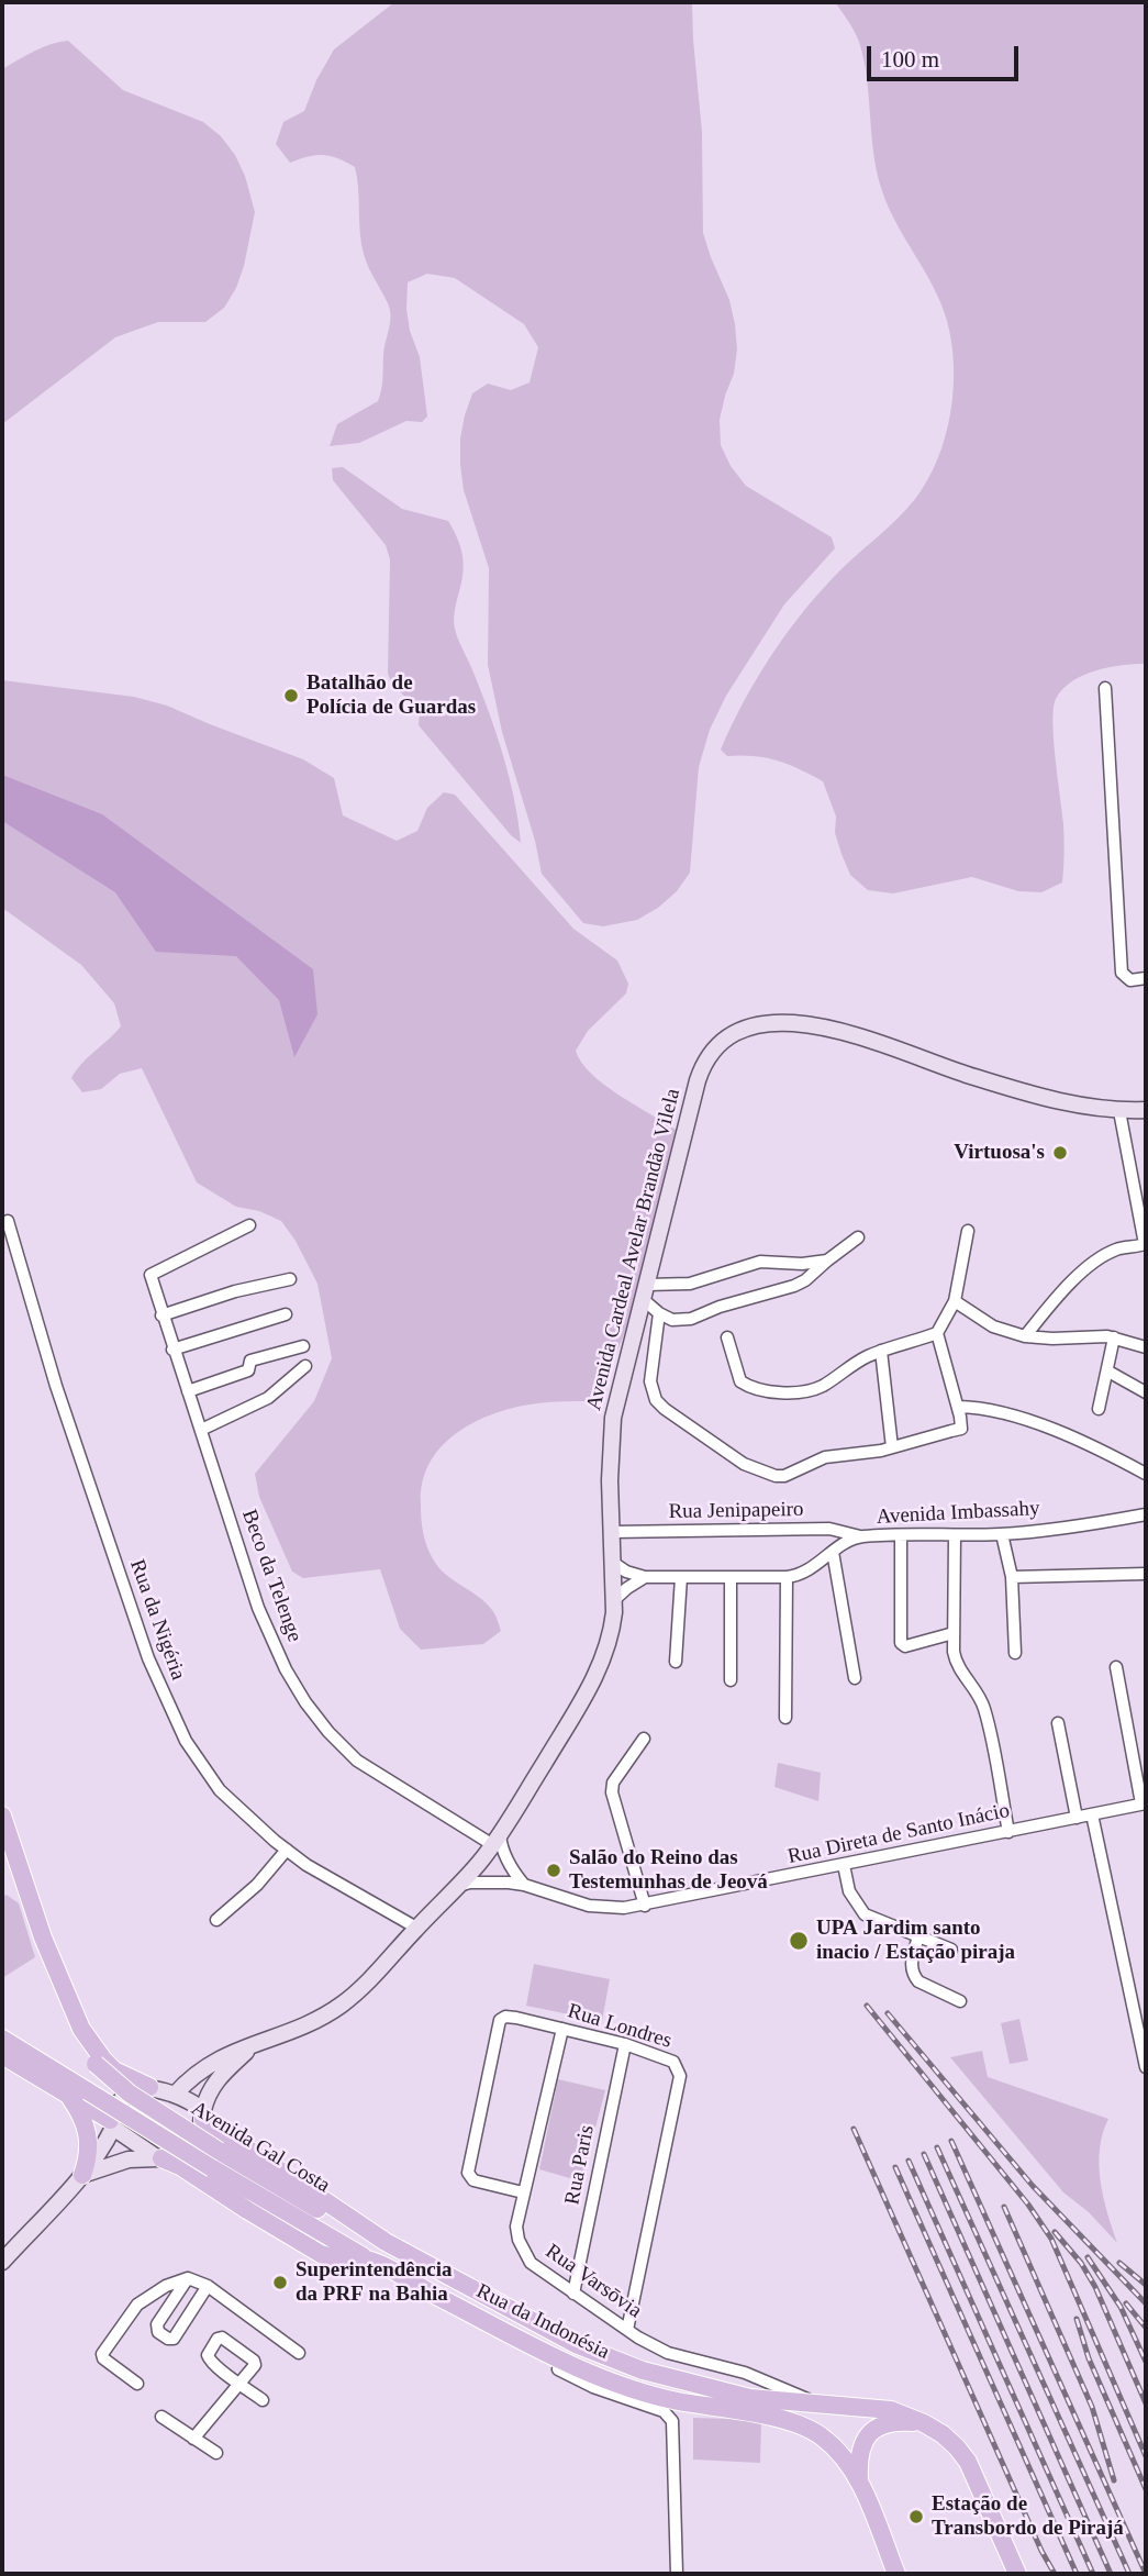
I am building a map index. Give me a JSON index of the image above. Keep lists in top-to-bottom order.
{
  "streets": {
    "main road": ["Avenida Cardeal Avelar Brandão Vilela", "Avenida Gal Costa", "Rua da Indonésia"],
    "street": [
      "Rua Jenipapeiro",
      "Avenida Imbassahy",
      "Beco da Telenge",
      "Rua da Nigéria",
      "Rua Direta de Santo Inácio",
      "Rua Londres",
      "Rua Paris",
      "Rua Varsōvia"
    ]
  },
  "crossings": [
    ["Avenida Cardeal Avelar Brandão Vilela", "Rua Jenipapeiro"],
    ["Avenida Cardeal Avelar Brandão Vilela", "Avenida Imbassahy"],
    ["Avenida Cardeal Avelar Brandão Vilela", "Beco da Telenge"],
    ["Avenida Cardeal Avelar Brandão Vilela", "Rua da Nigéria"],
    ["Avenida Cardeal Avelar Brandão Vilela", "Rua Direta de Santo Inácio"],
    ["Avenida Cardeal Avelar Brandão Vilela", "Avenida Gal Costa"],
    ["Avenida Cardeal Avelar Brandão Vilela", "Rua da Indonésia"],
    ["Rua Jenipapeiro", "Avenida Imbassahy"],
    ["Rua Londres", "Rua Paris"],
    ["Rua Londres", "Rua Varsōvia"],
    ["Avenida Gal Costa", "Rua da Indonésia"],
    ["Rua Paris", "Rua Varsōvia"],
    ["Rua Varsōvia", "Rua da Indonésia"]
  ],
  "places": [
    "Batalhão de Polícia de Guardas",
    "Virtuosa's",
    "Salão do Reino das Testemunhas de Jeová",
    "UPA Jardim santo inacio / Estação piraja",
    "Superintendência da PRF na Bahia",
    "Estação de Transbordo de Pirajá"
  ],
  "scale_bar": "100 m"
}
